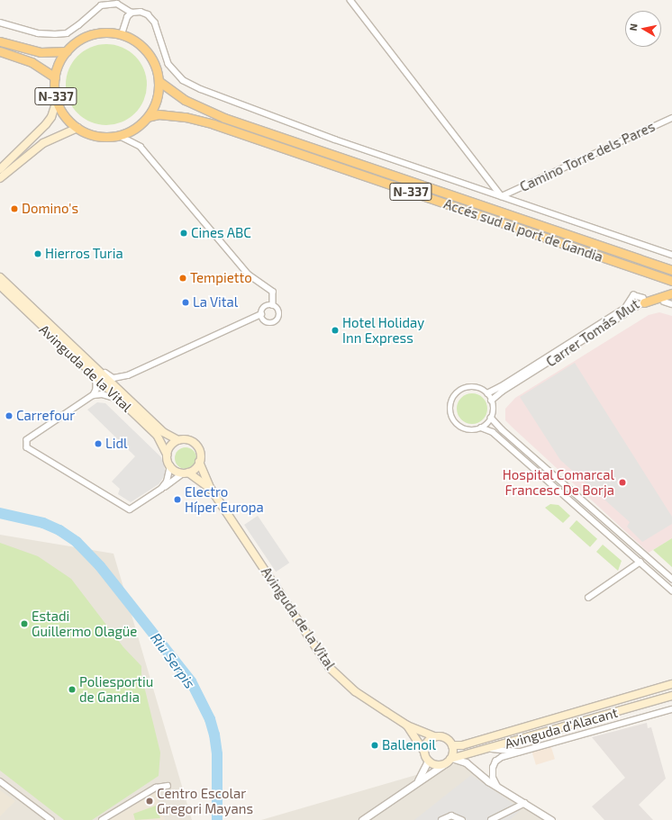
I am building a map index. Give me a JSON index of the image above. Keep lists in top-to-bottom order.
{
  "streets": {
    "highway": ["N-337", "Accés sud al port de Gandia"],
    "main road": ["Avinguda de la Vital", "Avinguda d'Alacant"],
    "street": ["Camino Torre dels Pares", "Carrer Tomás Mut"]
  },
  "crossings": [
    ["N-337", "Accés sud al port de Gandia"],
    ["Avinguda de la Vital", "Avinguda d'Alacant"]
  ],
  "water": ["Riu Serpis"],
  "places": [
    "Domino's",
    "Cines ABC",
    "Hierros Turia",
    "Tempietto",
    "La Vital",
    "Hotel Holiday Inn Express",
    "Carrefour",
    "Lidl",
    "Hospital Comarcal Francesc De Borja",
    "Electro Híper Europa",
    "Estadi Guillermo Olagüe",
    "Poliesportiu de Gandia",
    "Ballenoil",
    "Centro Escolar Gregori Mayans"
  ],
  "north": "left"
}
